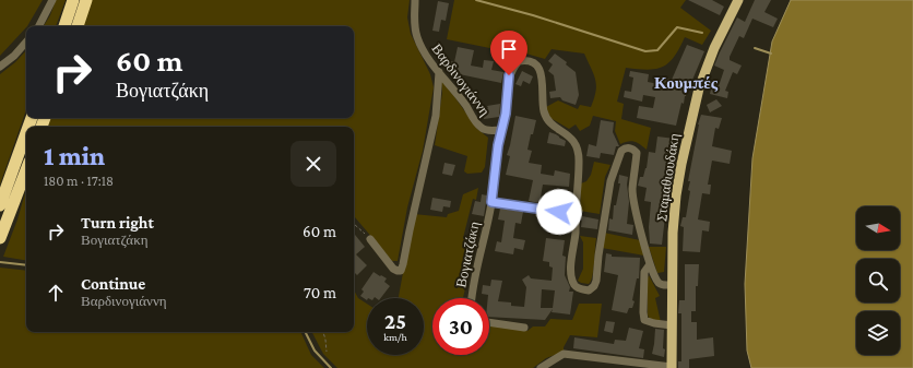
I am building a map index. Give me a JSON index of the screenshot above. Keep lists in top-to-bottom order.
{
  "streets": {
    "main road": ["Σταμαθιουδάκη"],
    "street": ["Βαρδινογιάννη", "Βογιατζάκη"]
  },
  "crossings": [
    ["Βαρδινογιάννη", "Σταμαθιουδάκη"],
    ["Βαρδινογιάννη", "Βογιατζάκη"]
  ],
  "districts": ["Κουμπές"],
  "north": "right",
  "page": {
    "turn": ["60 m", "Βογιατζάκη"],
    "heading": ["1 min", "180 m · 17:18"],
    "list": [
      {
        "name": "Turn right",
        "note": "Βογιατζάκη",
        "value": "60 m"
      },
      {
        "name": "Continue",
        "note": "Βαρδινογιάννη",
        "value": "70 m"
      }
    ],
    "speed": "25 km/h",
    "limit": "30"
  }
}
